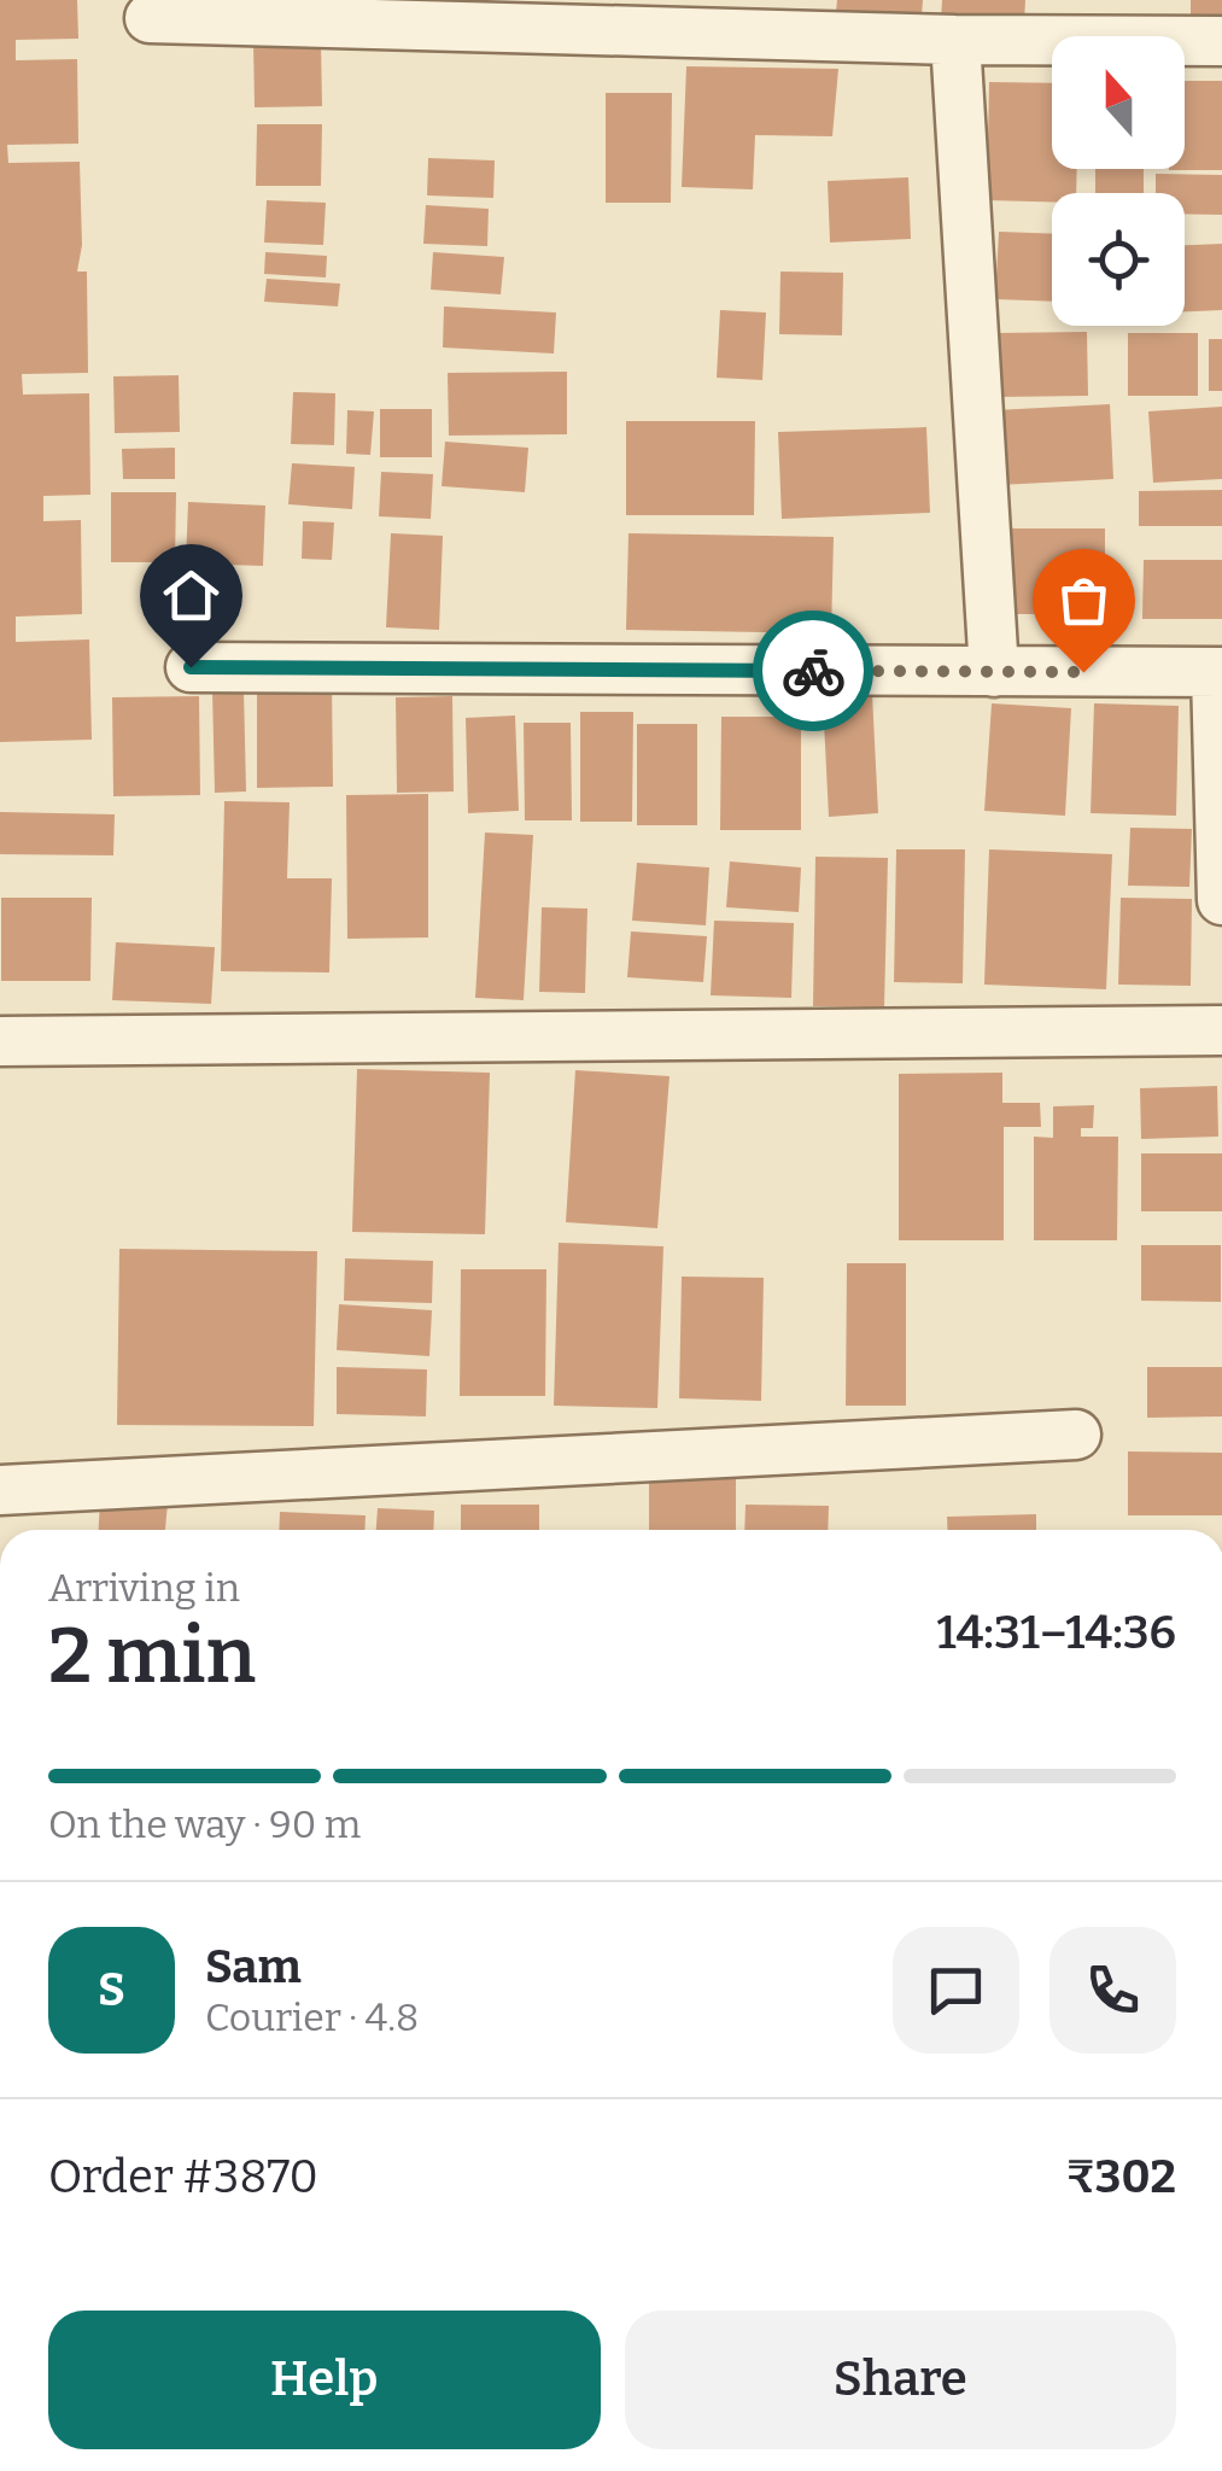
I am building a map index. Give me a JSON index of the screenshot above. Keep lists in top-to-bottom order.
{
  "north": "top",
  "page": {
    "heading": ["2 min", "Arriving in", "14:31–14:36"],
    "panel": [
      "Sam",
      "Courier · 4.8",
      "Order #3870",
      "₹302"
    ],
    "bar": "On the way · 90 m",
    "round": "S",
    "buttons": ["Help", "Share"]
  }
}
